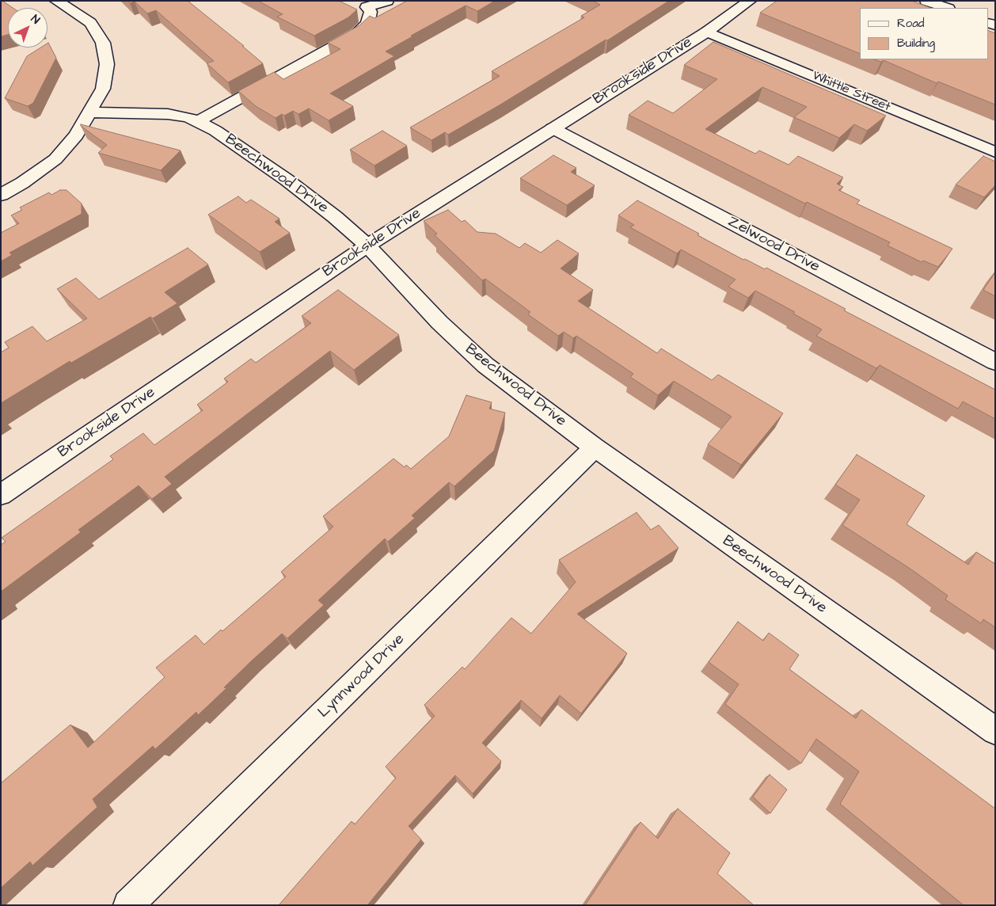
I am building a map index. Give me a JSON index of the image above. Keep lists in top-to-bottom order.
{
  "streets": {
    "street": [
      "Brookside Drive",
      "Whittle Street",
      "Beechwood Drive",
      "Zelwood Drive",
      "Lynnwood Drive"
    ]
  },
  "crossings": [
    ["Brookside Drive", "Whittle Street"],
    ["Brookside Drive", "Beechwood Drive"],
    ["Brookside Drive", "Zelwood Drive"],
    ["Beechwood Drive", "Lynnwood Drive"]
  ],
  "legend": ["Road", "Building"],
  "north": "top right"
}
